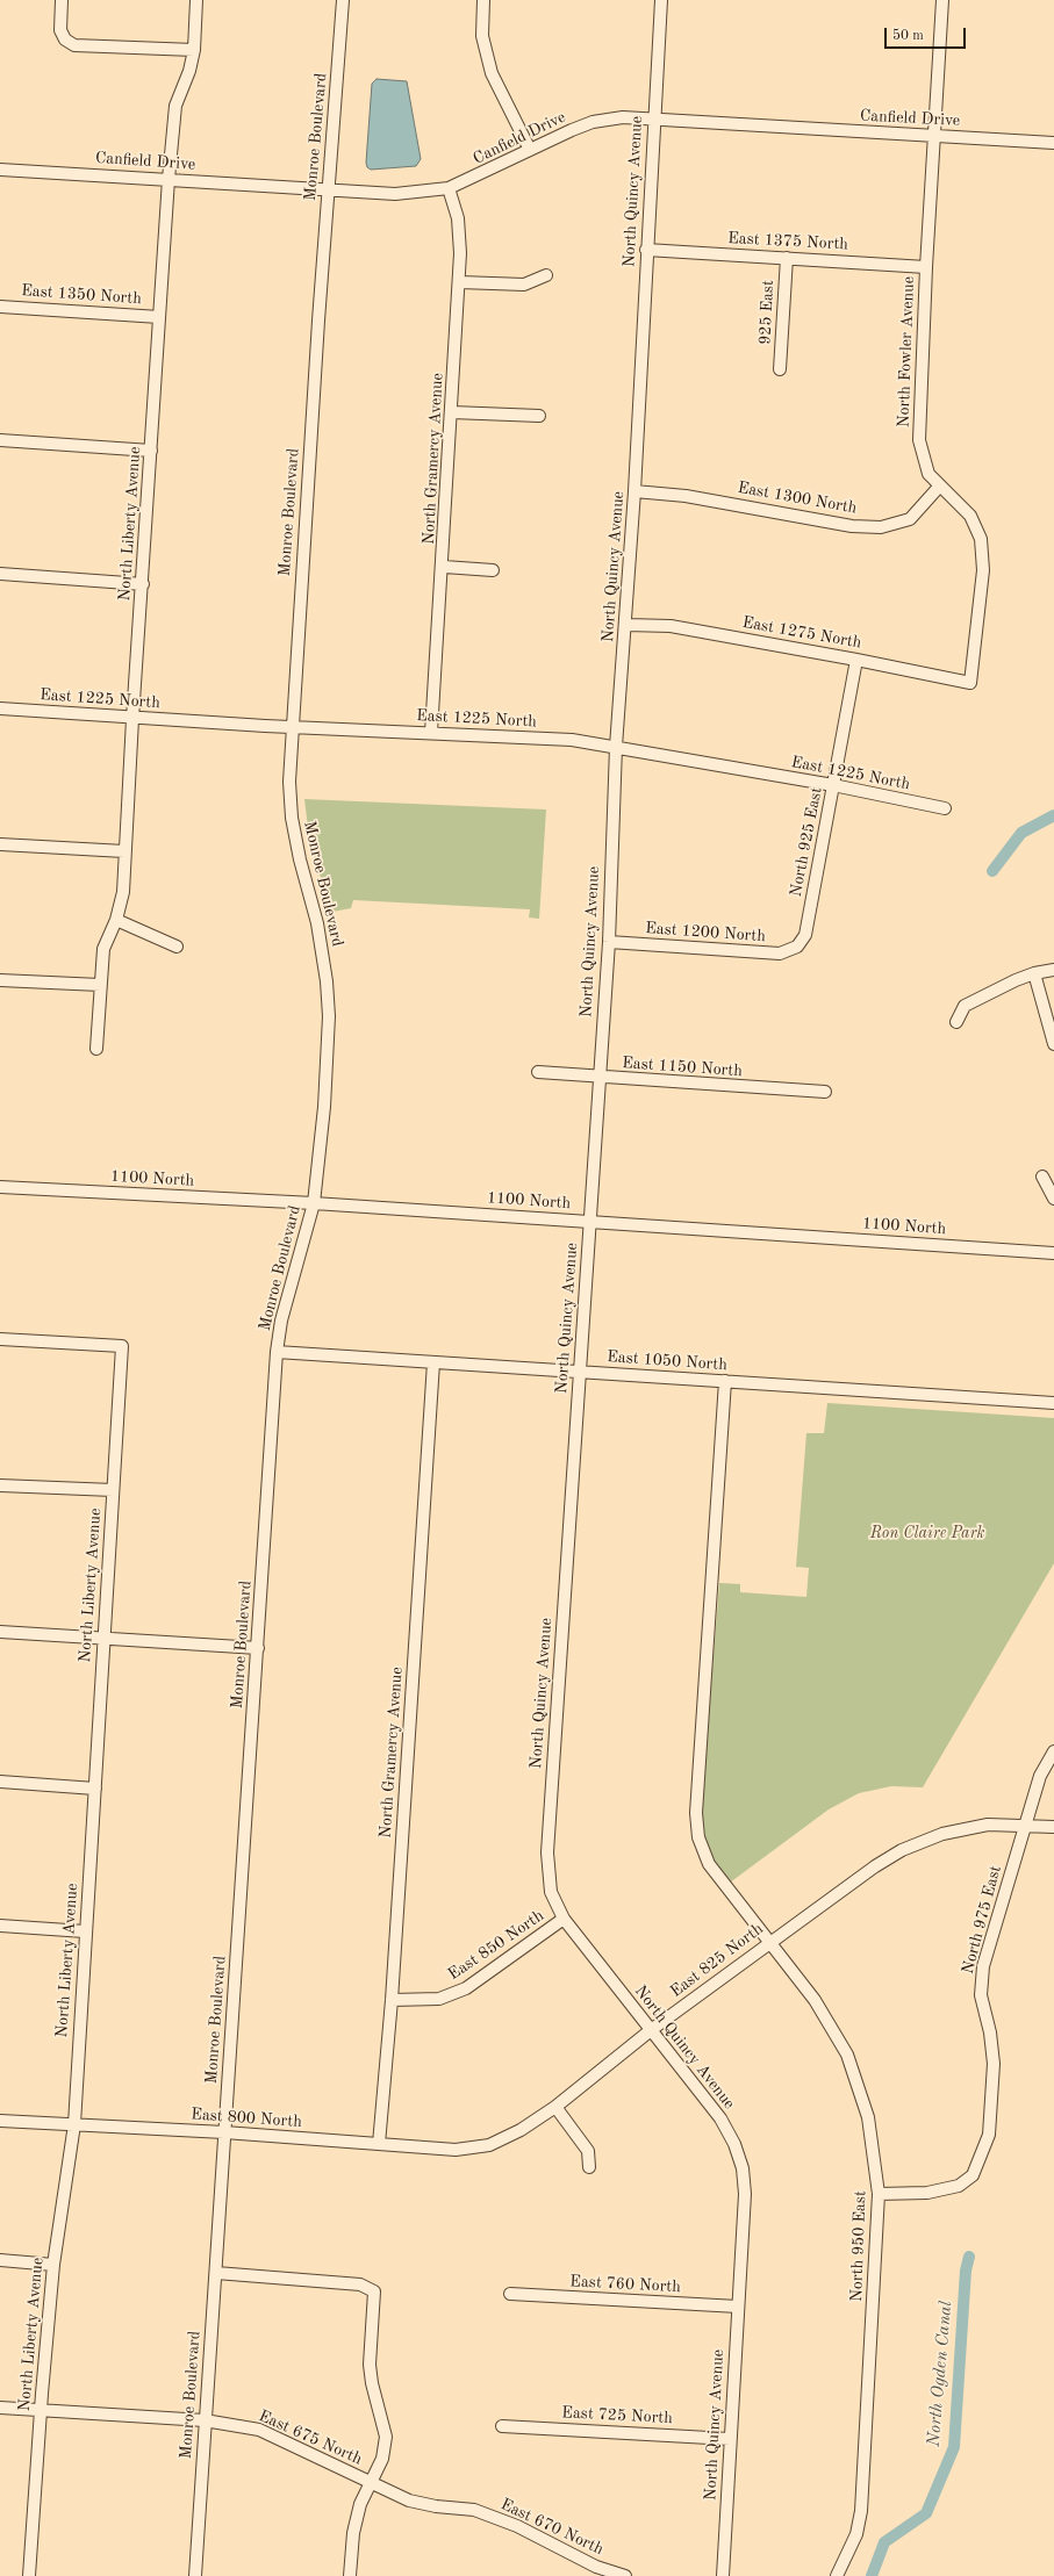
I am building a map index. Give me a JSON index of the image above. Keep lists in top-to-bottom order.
{
  "streets": {
    "street": [
      "Canfield Drive",
      "Monroe Boulevard",
      "North Quincy Avenue",
      "East 1375 North",
      "East 1350 North",
      "925 East",
      "North Fowler Avenue",
      "North Gramercy Avenue",
      "East 1300 North",
      "North Liberty Avenue",
      "East 1275 North",
      "East 1225 North",
      "North 925 East",
      "East 1200 North",
      "East 1150 North",
      "1100 North",
      "East 1050 North",
      "North 975 East",
      "East 850 North",
      "East 825 North",
      "East 800 North",
      "North 950 East",
      "East 760 North",
      "East 725 North",
      "East 675 North",
      "East 670 North"
    ]
  },
  "crossings": [
    ["Canfield Drive", "Monroe Boulevard"],
    ["Canfield Drive", "North Quincy Avenue"],
    ["Canfield Drive", "North Fowler Avenue"],
    ["Canfield Drive", "North Gramercy Avenue"],
    ["Canfield Drive", "North Liberty Avenue"],
    ["Monroe Boulevard", "East 1225 North"],
    ["Monroe Boulevard", "1100 North"],
    ["Monroe Boulevard", "East 1050 North"],
    ["Monroe Boulevard", "East 800 North"],
    ["Monroe Boulevard", "East 675 North"],
    ["North Quincy Avenue", "East 1375 North"],
    ["North Quincy Avenue", "East 1300 North"],
    ["North Quincy Avenue", "East 1275 North"],
    ["North Quincy Avenue", "East 1225 North"],
    ["North Quincy Avenue", "East 1200 North"],
    ["North Quincy Avenue", "East 1150 North"],
    ["North Quincy Avenue", "1100 North"],
    ["North Quincy Avenue", "East 1050 North"],
    ["North Quincy Avenue", "East 850 North"],
    ["North Quincy Avenue", "East 825 North"],
    ["North Quincy Avenue", "East 760 North"],
    ["North Quincy Avenue", "East 725 North"],
    ["East 1375 North", "925 East"],
    ["East 1375 North", "North Fowler Avenue"],
    ["East 1350 North", "North Liberty Avenue"],
    ["North Fowler Avenue", "East 1300 North"],
    ["North Fowler Avenue", "East 1275 North"],
    ["North Gramercy Avenue", "East 1225 North"],
    ["North Gramercy Avenue", "East 1050 North"],
    ["North Gramercy Avenue", "East 850 North"],
    ["North Gramercy Avenue", "East 800 North"],
    ["North Liberty Avenue", "East 1225 North"],
    ["North Liberty Avenue", "East 800 North"],
    ["North Liberty Avenue", "East 675 North"],
    ["East 1275 North", "North 925 East"],
    ["East 1225 North", "North 925 East"],
    ["North 925 East", "East 1200 North"],
    ["East 1050 North", "North 950 East"],
    ["North 975 East", "East 825 North"],
    ["North 975 East", "North 950 East"],
    ["East 825 North", "East 800 North"],
    ["East 825 North", "North 950 East"],
    ["East 675 North", "East 670 North"]
  ],
  "water": ["North Ogden Canal"],
  "parks": ["Ron Claire Park"],
  "scale_bar": "50 m"
}
